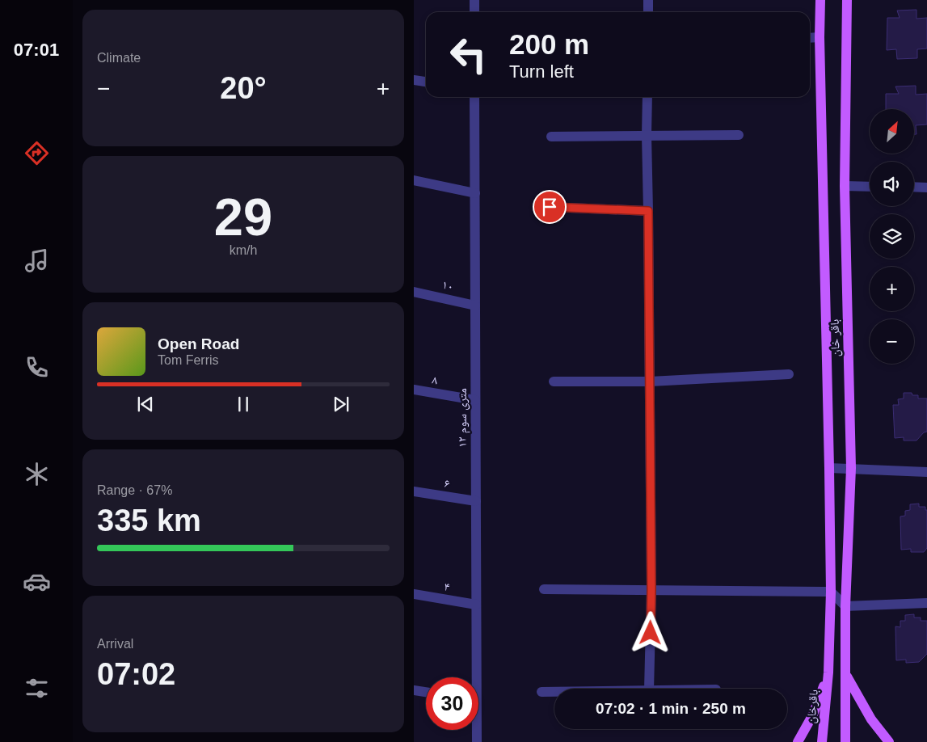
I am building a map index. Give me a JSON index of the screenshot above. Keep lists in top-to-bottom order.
{
  "streets": {
    "main road": ["باقر خان", "باقرخان"],
    "street": [
      "۱۰",
      "۸",
      "۱۲ متری سوم",
      "۶",
      "۴"
    ]
  },
  "crossings": [
    ["۱۰", "۱۲ متری سوم"],
    ["باقر خان", "باقرخان"],
    ["۸", "۱۲ متری سوم"],
    ["۱۲ متری سوم", "۶"],
    ["۱۲ متری سوم", "۴"]
  ],
  "north": "top right",
  "page": {
    "tabs": "07:01",
    "tile": [
      "Climate",
      ["29", "km/h"],
      ["Range · 67%", "335 km"],
      ["Arrival", "07:02"]
    ],
    "turn": ["200 m", "Turn left"],
    "heat": ["−", "20°", "+"],
    "map_buttons": ["+", "−"],
    "song": ["Open Road", "Tom Ferris"],
    "limit": "30",
    "trip": "07:02 · 1 min · 250 m"
  }
}
